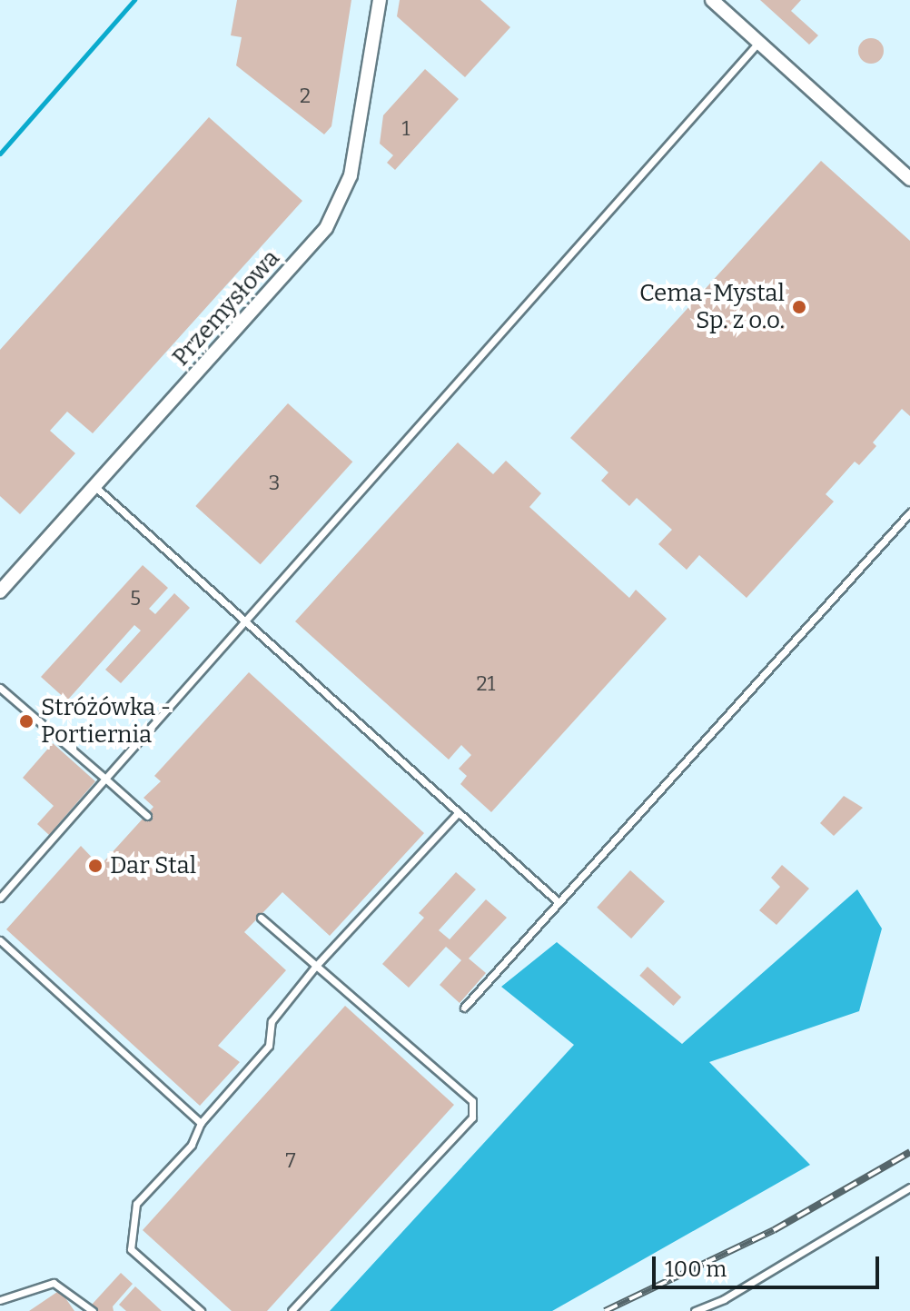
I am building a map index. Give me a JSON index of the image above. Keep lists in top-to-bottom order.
{
  "streets": {
    "street": ["Przemysłowa"]
  },
  "places": ["Cema-Mystal Sp. z o.o.", "Stróżówka - Portiernia", "Dar Stal"],
  "house_numbers": [
    "2",
    "1",
    "3",
    "5",
    "21",
    "7"
  ],
  "scale_bar": "100 m"
}
